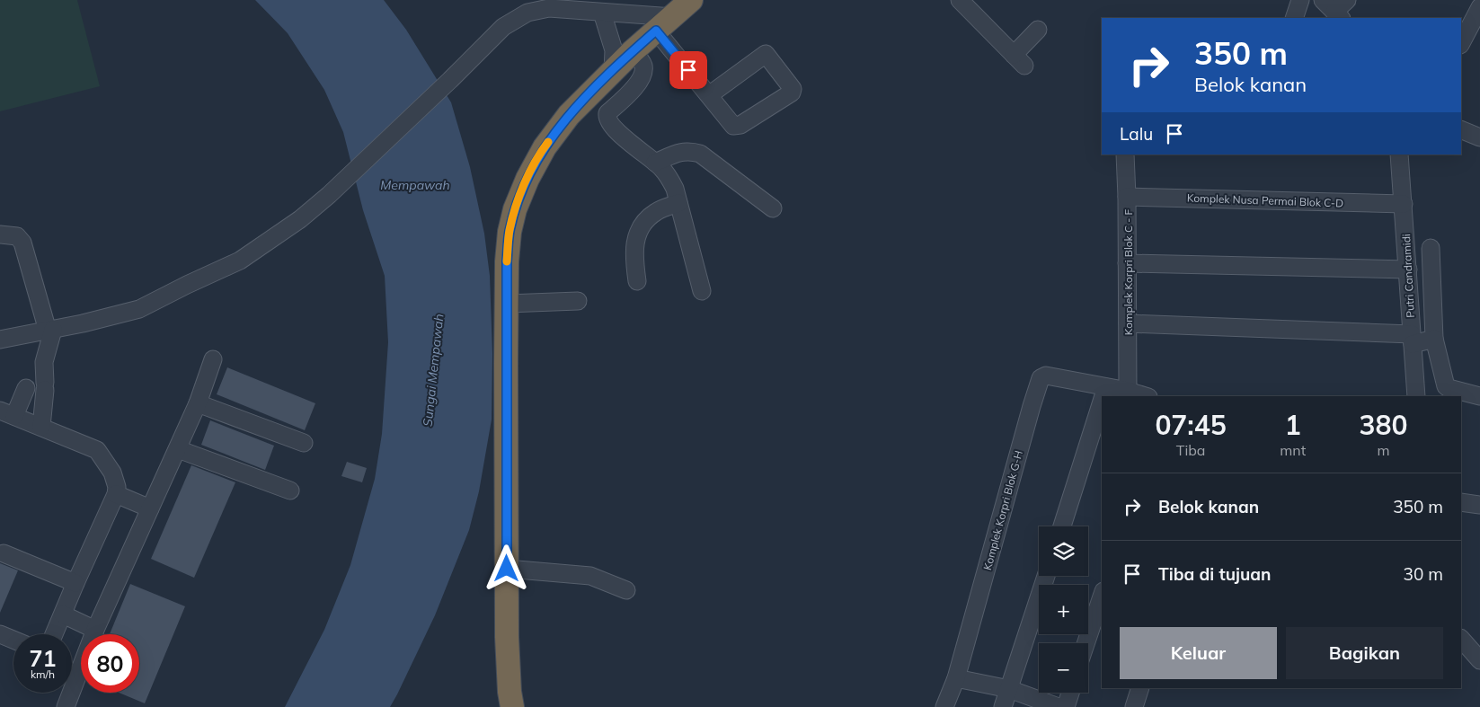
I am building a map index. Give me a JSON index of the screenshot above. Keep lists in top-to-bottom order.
{
  "streets": {
    "street": [
      "Komplek Nusa Permai Blok C-D",
      "Komplek Korpri Blok C - F",
      "Putri Candramidi",
      "Komplek Korpri Blok G-H"
    ]
  },
  "crossings": [
    ["Komplek Nusa Permai Blok C-D", "Komplek Korpri Blok C - F"],
    ["Komplek Nusa Permai Blok C-D", "Putri Candramidi"],
    ["Komplek Korpri Blok C - F", "Komplek Korpri Blok G-H"]
  ],
  "water": ["Mempawah", "Sungai Mempawah"],
  "page": {
    "turn": ["350 m", "Belok kanan"],
    "then": "Lalu",
    "eta": [
      "07:45",
      "Tiba",
      "1",
      "mnt",
      "380",
      "m"
    ],
    "list": [
      {
        "name": "Belok kanan",
        "value": "350 m"
      },
      {
        "name": "Tiba di tujuan",
        "value": "30 m"
      }
    ],
    "map_buttons": ["+", "−"],
    "buttons": ["Keluar", "Bagikan"],
    "speed": "71 km/h",
    "limit": "80"
  }
}
